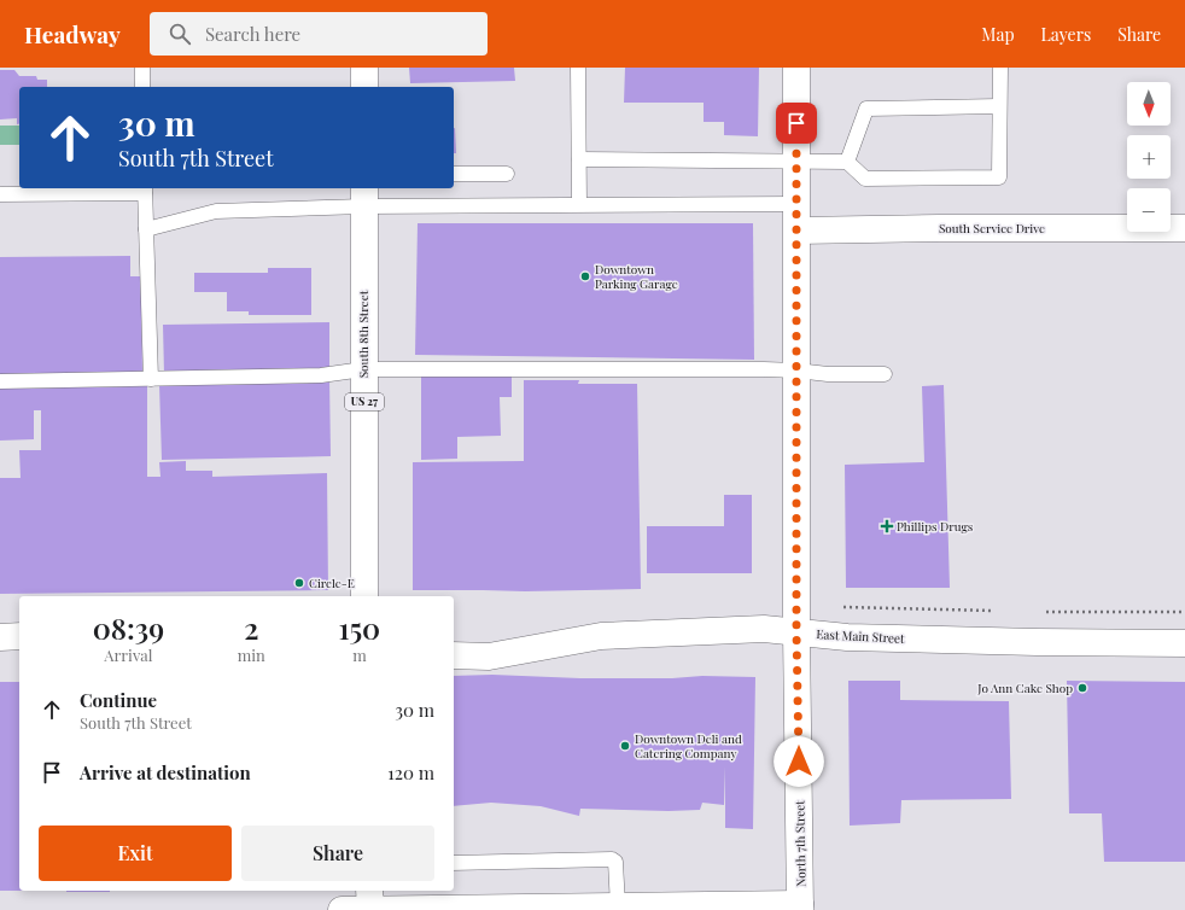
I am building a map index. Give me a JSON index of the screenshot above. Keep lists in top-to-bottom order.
{
  "streets": {
    "main road": [
      "South Service Drive",
      "South 8th Street",
      "US 27",
      "East Main Street",
      "North 7th Street"
    ]
  },
  "crossings": [
    ["South Service Drive", "North 7th Street"],
    ["East Main Street", "North 7th Street"]
  ],
  "places": {
    "other": [
      "Downtown Parking Garage",
      "Circle-E",
      "Jo Ann Cake Shop",
      "Downtown Deli and Catering Company"
    ],
    "health": ["Phillips Drugs"]
  },
  "north": "bottom",
  "page": {
    "header": "Headway",
    "search": "Search here",
    "nav": ["Map", "Layers", "Share"],
    "map_buttons": ["+", "−"],
    "turn": ["30 m", "South 7th Street"],
    "eta": [
      "08:39",
      "Arrival",
      "2",
      "min",
      "150",
      "m"
    ],
    "list": [
      {
        "name": "Continue",
        "note": "South 7th Street",
        "value": "30 m"
      },
      {
        "name": "Arrive at destination",
        "value": "120 m"
      }
    ],
    "buttons": ["Exit", "Share"]
  }
}
